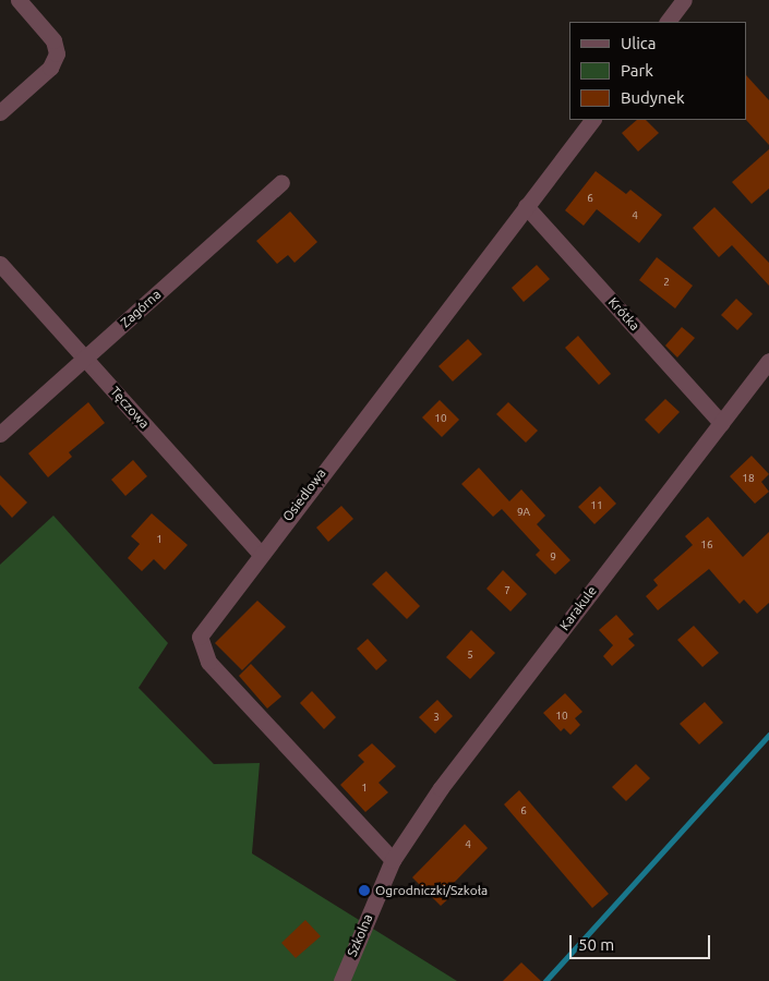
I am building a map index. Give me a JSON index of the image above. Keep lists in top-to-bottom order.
{
  "streets": {
    "street": [
      "Zagórna",
      "Krótka",
      "Tęczowa",
      "Osiedlowa",
      "Karakule",
      "Szkolna"
    ]
  },
  "crossings": [
    ["Zagórna", "Tęczowa"],
    ["Krótka", "Osiedlowa"],
    ["Krótka", "Karakule"],
    ["Tęczowa", "Osiedlowa"],
    ["Osiedlowa", "Karakule"],
    ["Osiedlowa", "Szkolna"],
    ["Karakule", "Szkolna"]
  ],
  "places": ["Ogrodniczki/Szkoła"],
  "house_numbers": [
    "6",
    "4",
    "2",
    "10",
    "18",
    "11",
    "9A",
    "1",
    "16",
    "9",
    "7",
    "5",
    "10",
    "3",
    "1",
    "6",
    "4"
  ],
  "legend": ["Ulica", "Park", "Budynek"],
  "scale_bar": "50 m"
}
